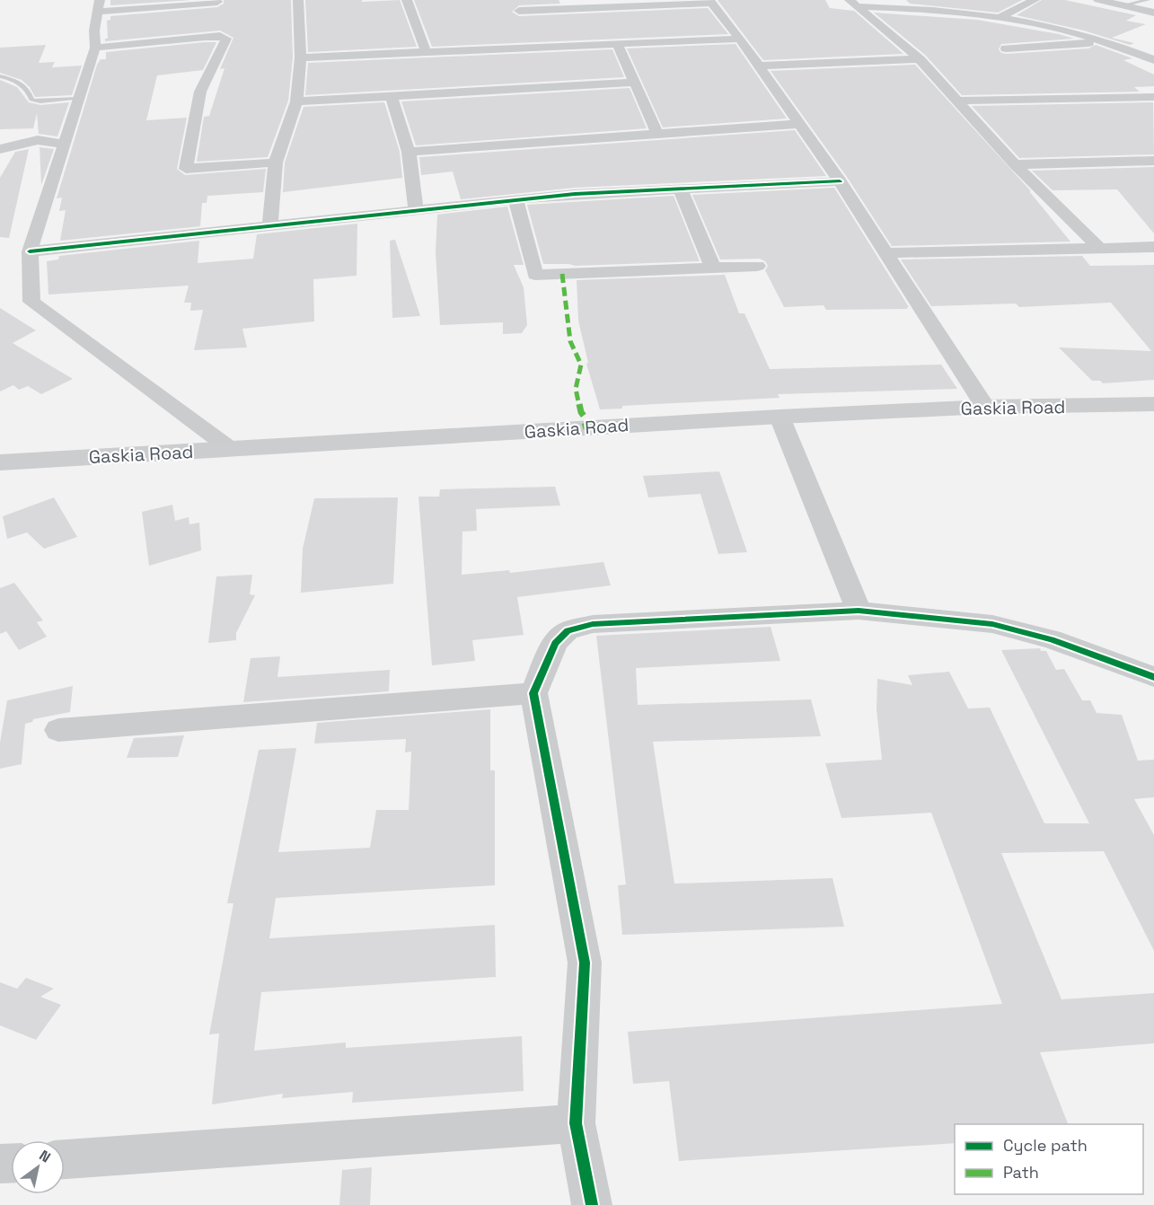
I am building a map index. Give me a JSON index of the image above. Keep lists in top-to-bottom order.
{
  "streets": {
    "main road": ["Gaskia Road"]
  },
  "legend": ["Cycle path", "Path"],
  "north": "top right"
}
